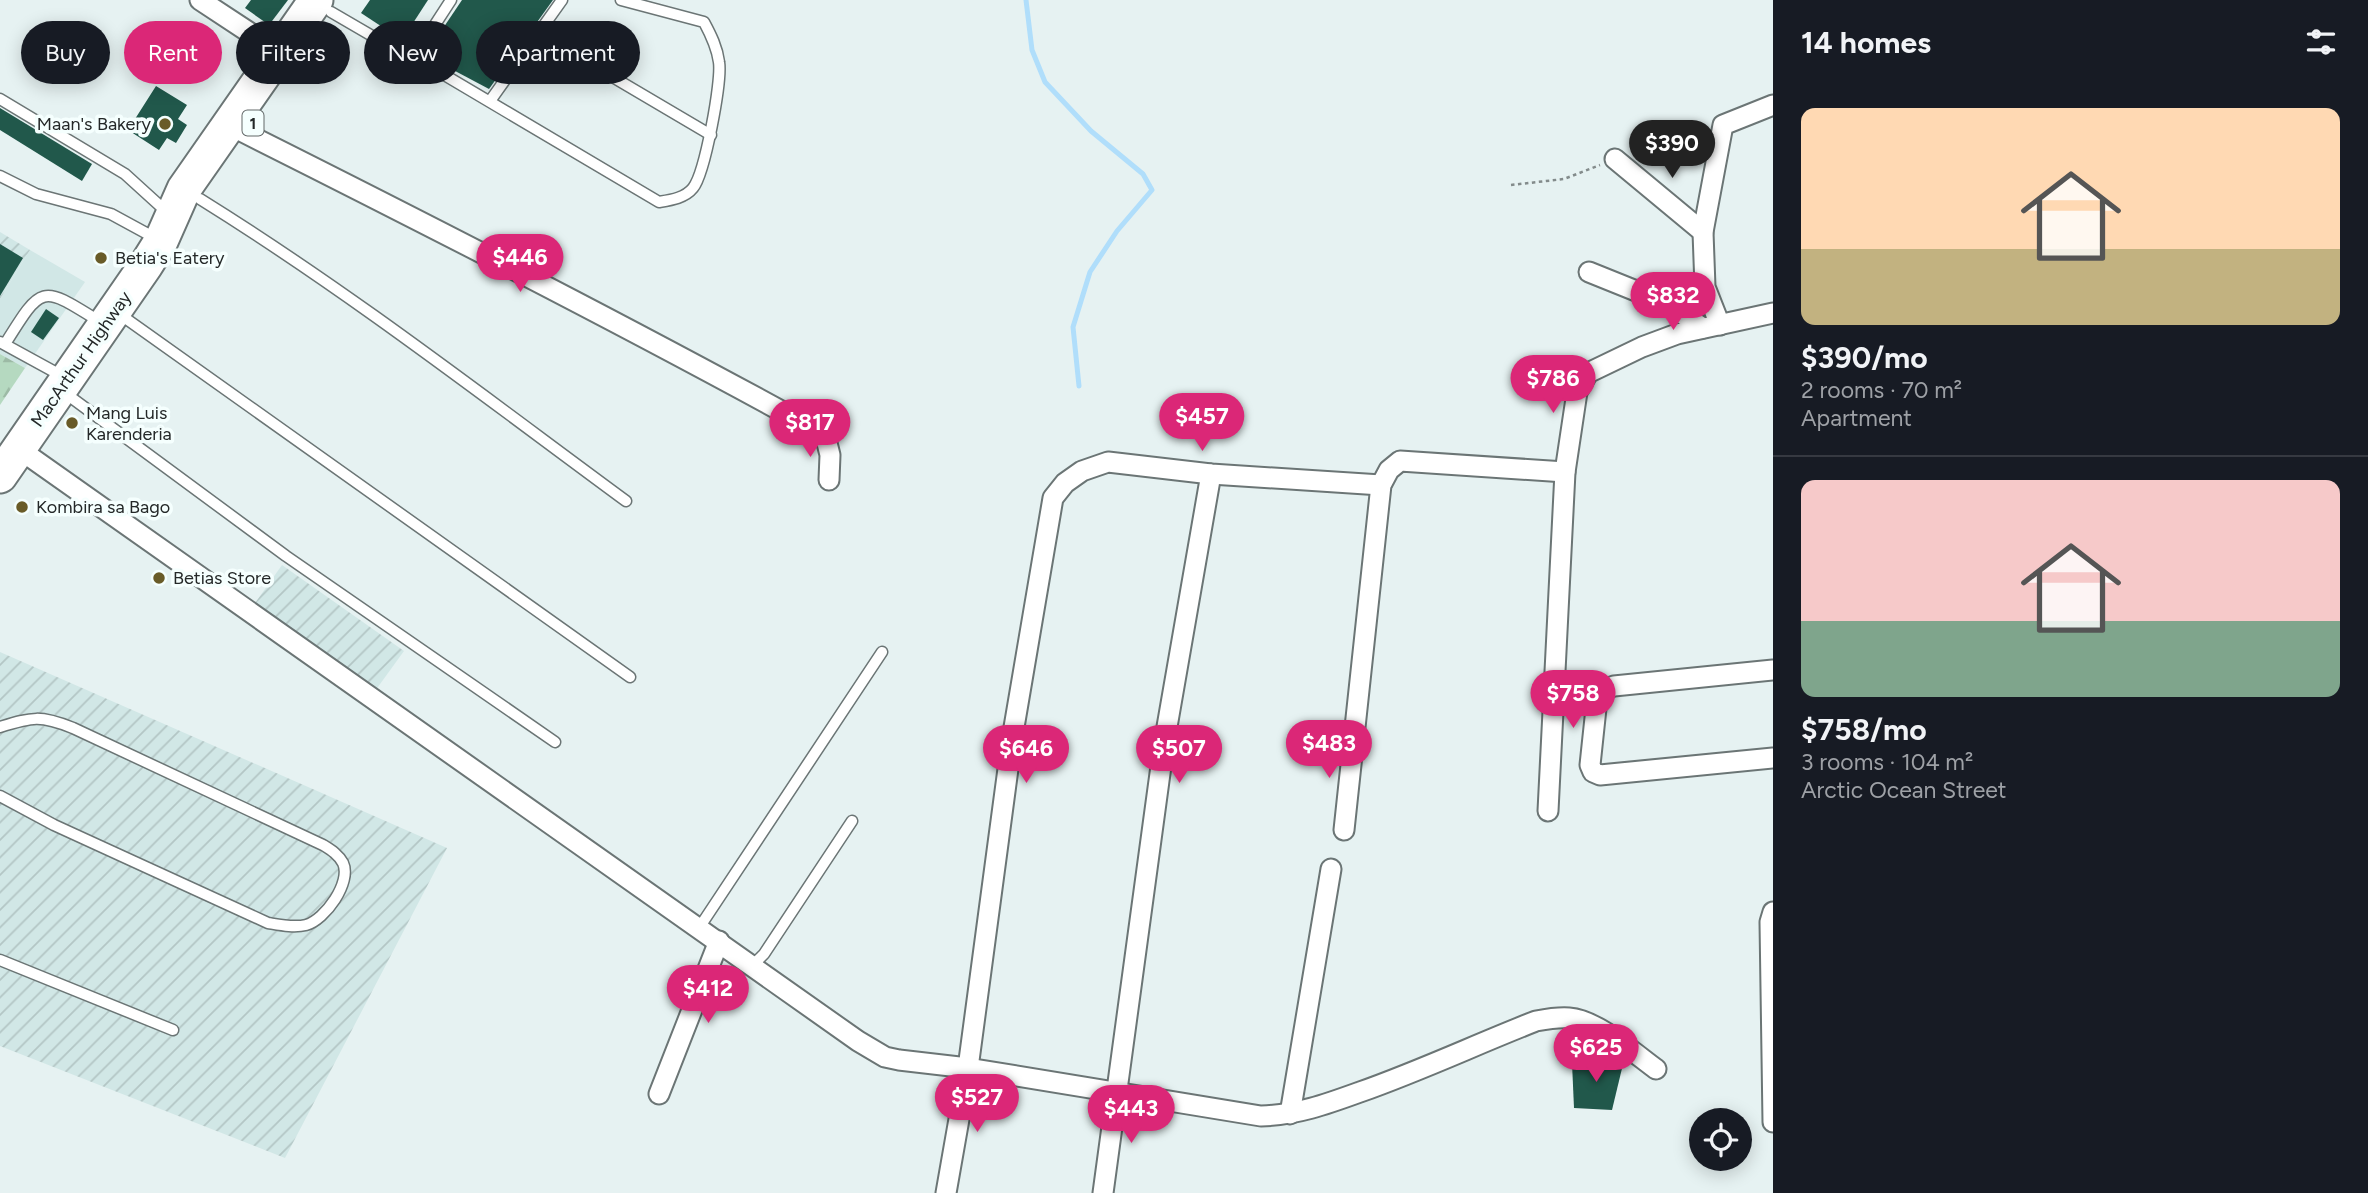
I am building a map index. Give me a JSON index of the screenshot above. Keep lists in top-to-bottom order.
{
  "streets": {
    "highway": ["1", "MacArthur Highway"]
  },
  "places": [
    "Maan's Bakery",
    "Betia's Eatery",
    "Mang Luis Karenderia",
    "Kombira sa Bago",
    "Betias Store"
  ],
  "page": {
    "heading": "14 homes",
    "chip": [
      "Buy",
      "Rent",
      "Filters",
      "New",
      "Apartment"
    ],
    "list": [
      {
        "name": "$390/mo",
        "note": "2 rooms · 70 m² · Apartment"
      },
      {
        "name": "$758/mo",
        "note": "3 rooms · 104 m² · Arctic Ocean Street"
      }
    ],
    "price": [
      "$390",
      "$446",
      "$832",
      "$786",
      "$457",
      "$817",
      "$758",
      "$483",
      "$646",
      "$507",
      "$412",
      "$625",
      "$527",
      "$443"
    ]
  }
}
